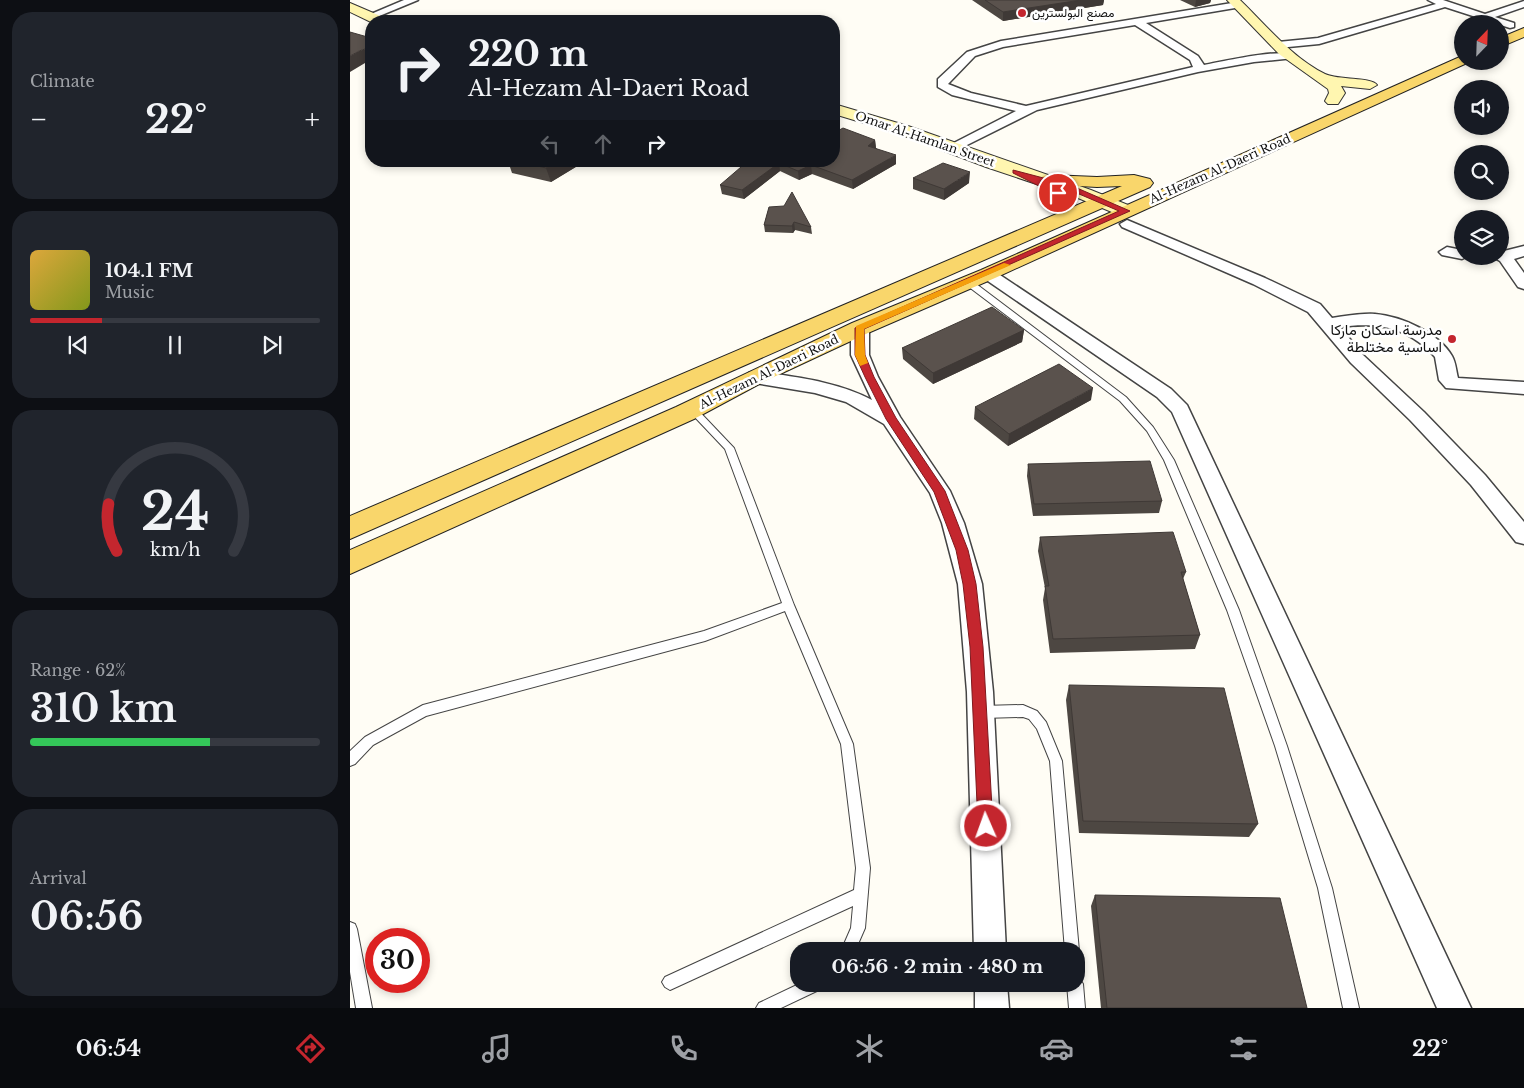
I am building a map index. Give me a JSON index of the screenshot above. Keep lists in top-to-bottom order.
{
  "streets": {
    "main road": ["Al-Hezam Al-Daeri Road"],
    "street": ["Omar Al-Hamlan Street"]
  },
  "crossings": [
    ["Omar Al-Hamlan Street", "Al-Hezam Al-Daeri Road"]
  ],
  "places": ["مصنع البولسترين", "مدرسة اسكان ماركا اساسية مختلطة"],
  "north": "top right",
  "page": {
    "tile": [
      "Climate",
      ["Range · 62%", "310 km"],
      ["Arrival", "06:56"]
    ],
    "turn": ["220 m", "Al-Hezam Al-Daeri Road"],
    "heat": ["−", "22°", "+"],
    "song": ["104.1 FM", "Music"],
    "limit": "30",
    "trip": "06:56 · 2 min · 480 m",
    "tabs": ["06:54", "22°"],
    "gauge": ["24", "km/h"]
  }
}
